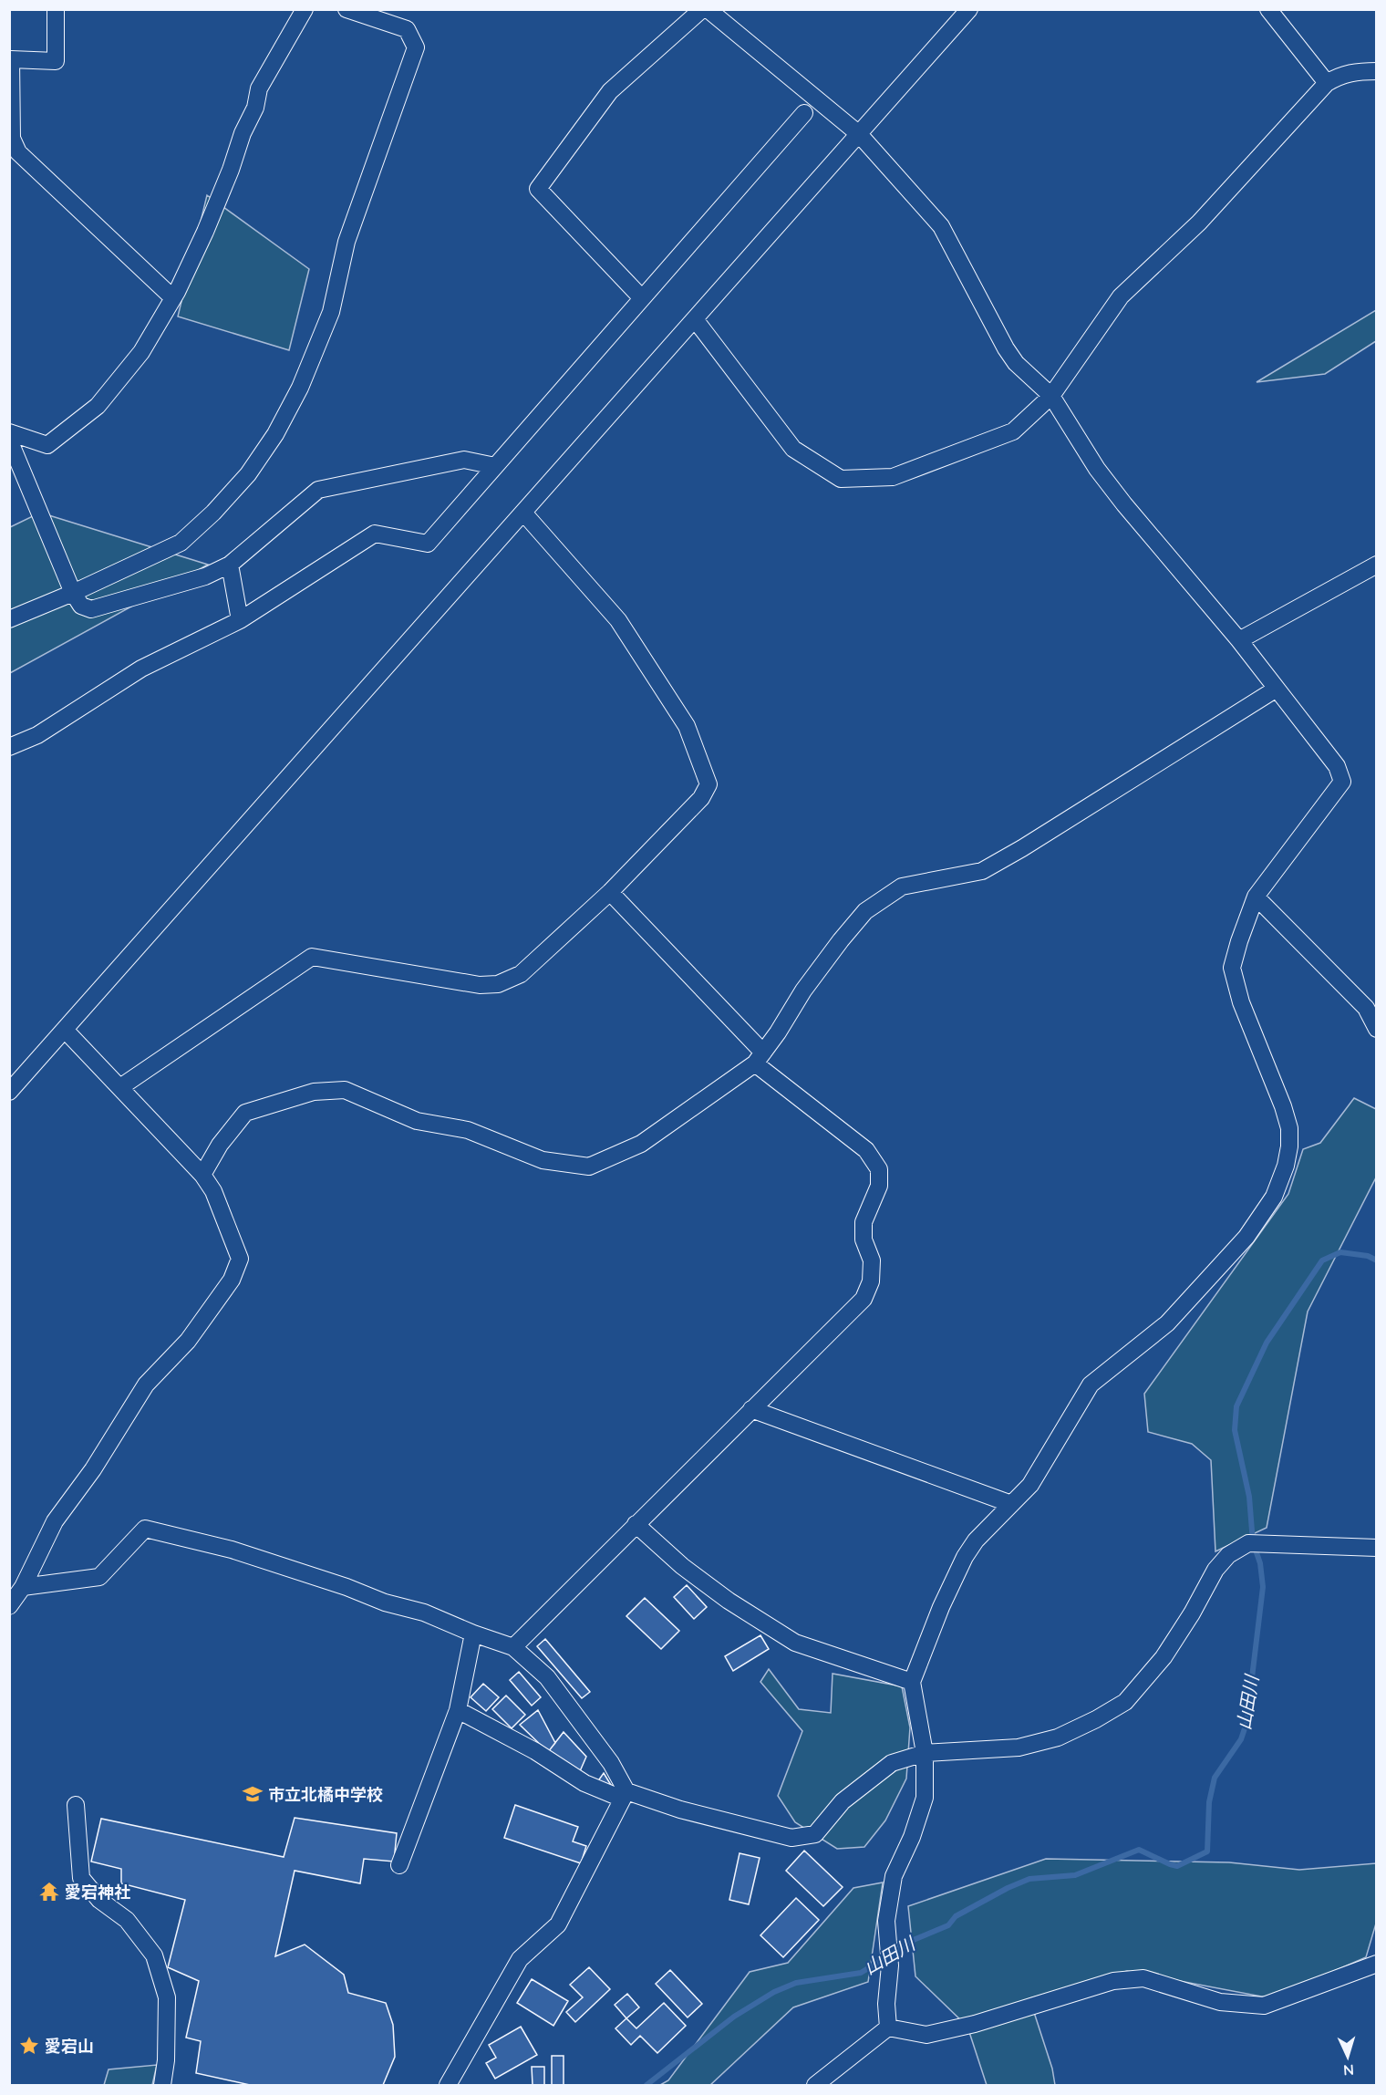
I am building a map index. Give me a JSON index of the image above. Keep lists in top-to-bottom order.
{
  "water": ["山田川"],
  "places": {
    "school or university": ["市立北橘中学校"],
    "temple": ["愛宕神社"],
    "place": ["愛宕山"]
  },
  "north": "bottom"
}
